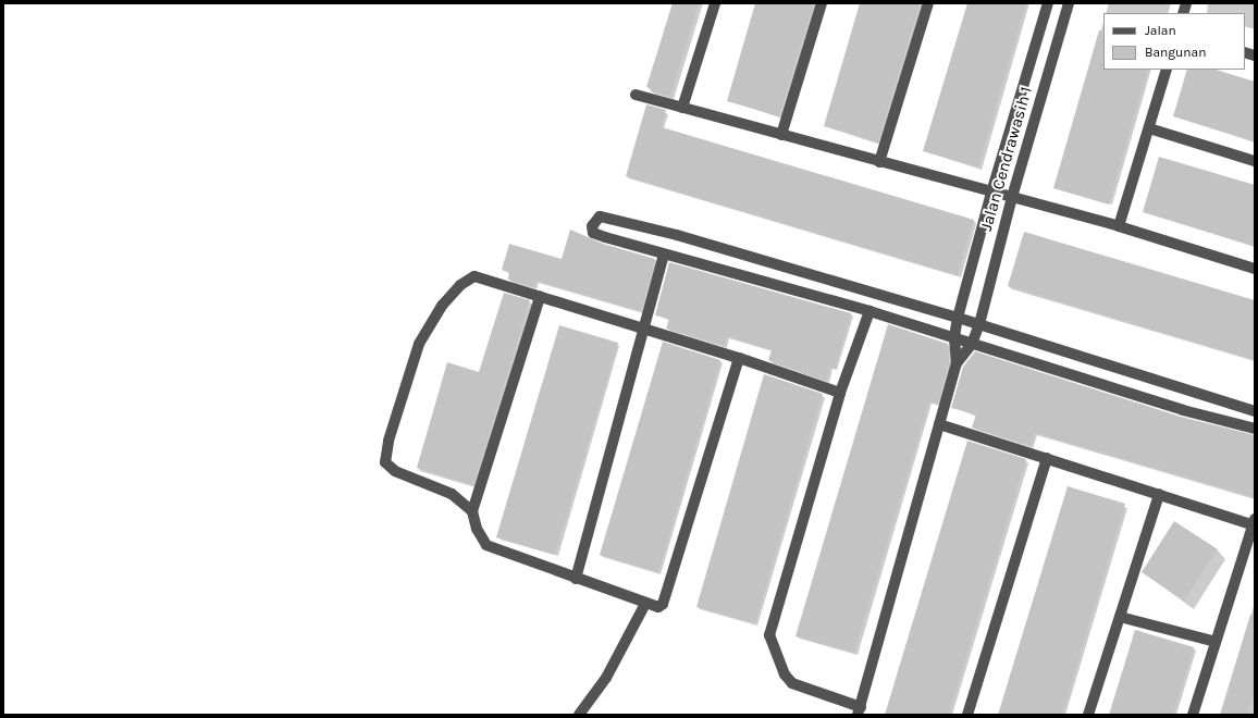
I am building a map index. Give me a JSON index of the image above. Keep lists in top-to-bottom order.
{
  "streets": {
    "street": ["Jalan Cendrawasih 1"]
  },
  "legend": ["Jalan", "Bangunan"]
}
